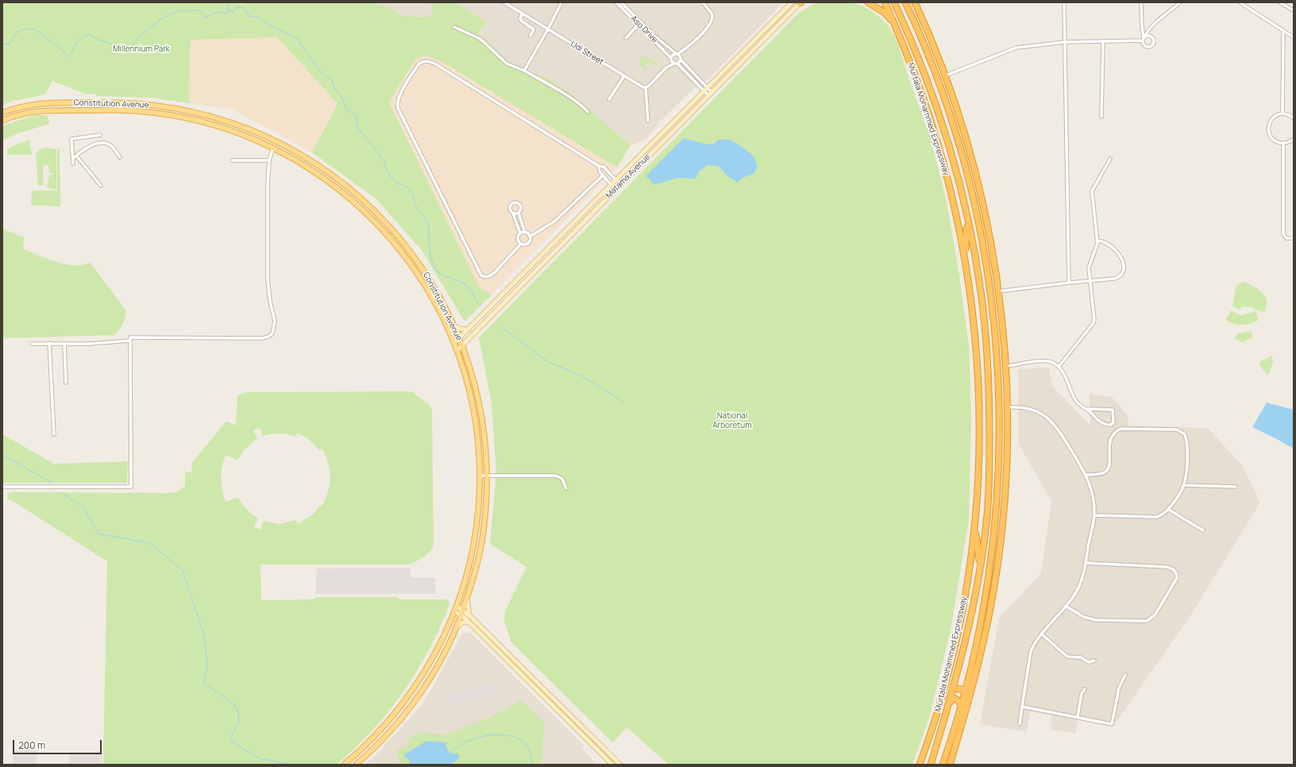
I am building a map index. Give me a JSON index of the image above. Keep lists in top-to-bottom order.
{
  "streets": {
    "highway": ["Murtala Mohammed Expressway"],
    "main road": ["Constitution Avenue", "Matama Avenue"],
    "street": ["Aso Drive", "Udi Street"]
  },
  "crossings": [
    ["Constitution Avenue", "Matama Avenue"]
  ],
  "parks": ["Millennium Park", "National Arboretum"],
  "scale_bar": "200 m"
}
